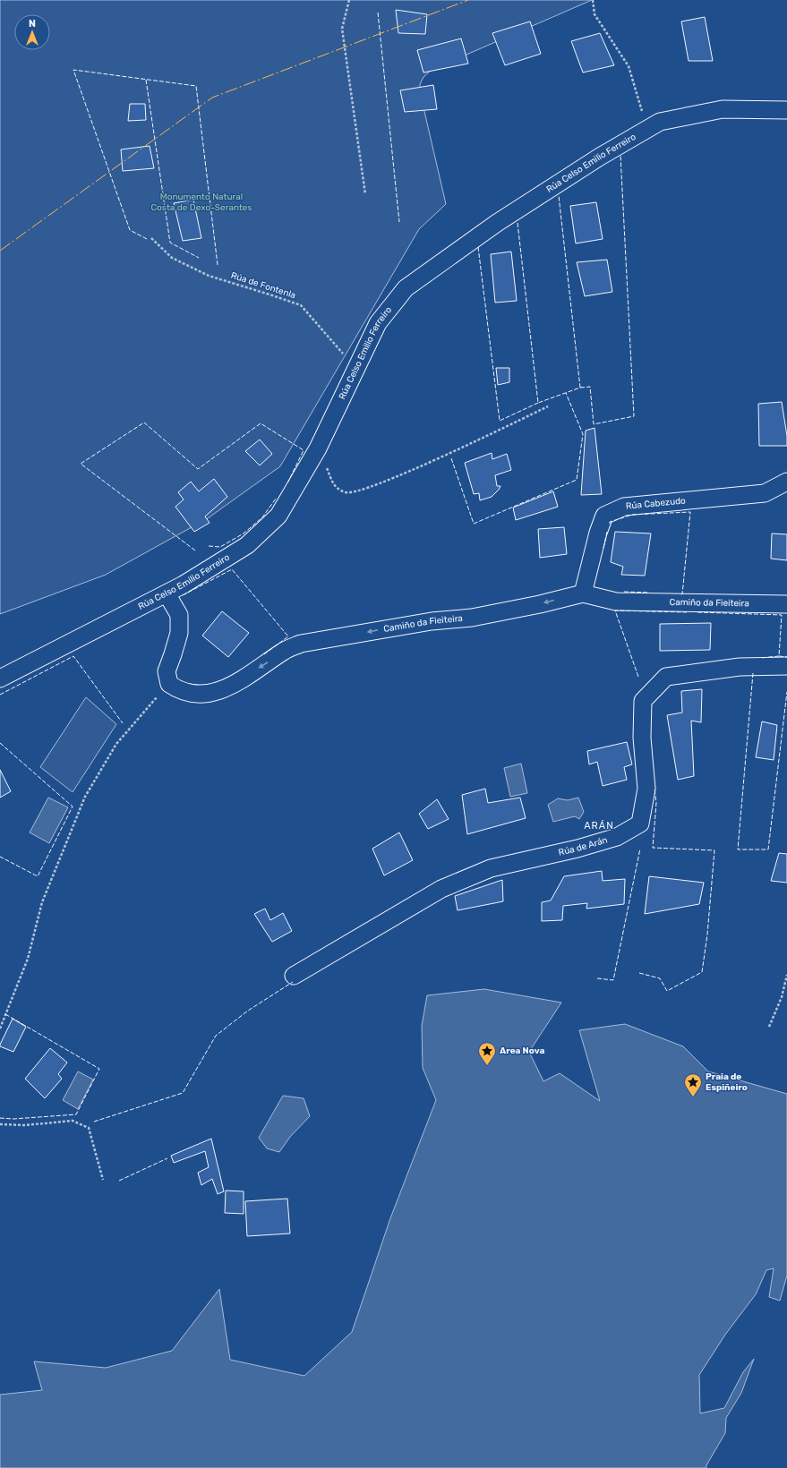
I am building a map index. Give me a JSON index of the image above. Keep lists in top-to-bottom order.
{
  "streets": {
    "street": [
      "Rúa Celso Emilio Ferreiro",
      "Rúa Cabezudo",
      "Camiño da Fieiteira",
      "Rúa de Arán"
    ],
    "path": ["Rúa de Fontenla"]
  },
  "crossings": [
    ["Rúa Celso Emilio Ferreiro", "Rúa de Fontenla"],
    ["Rúa Cabezudo", "Camiño da Fieiteira"]
  ],
  "one_way": ["Camiño da Fieiteira"],
  "districts": ["ARÁN"],
  "parks": ["Monumento Natural Costa de Dexo-Serantes"],
  "places": {
    "place": ["Area Nova", "Praia de Espiñeiro"]
  },
  "north": "top"
}
